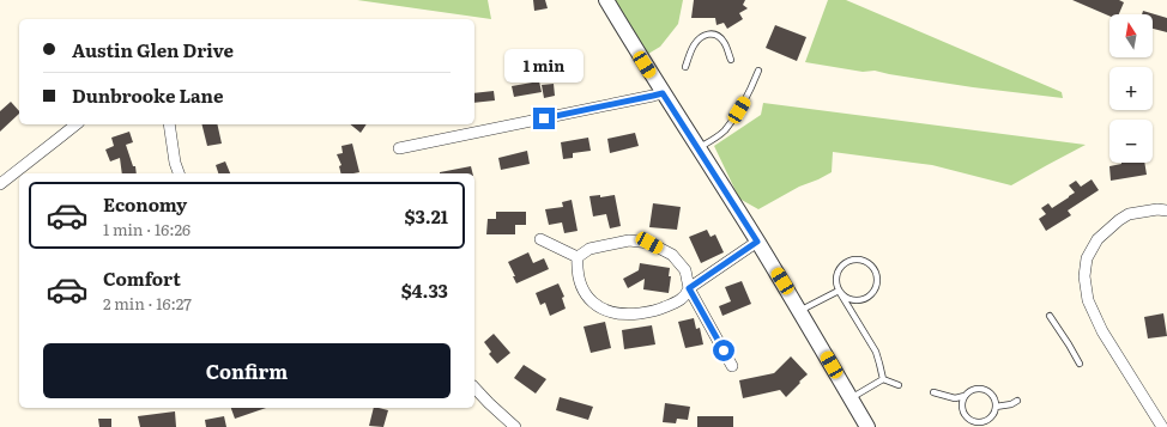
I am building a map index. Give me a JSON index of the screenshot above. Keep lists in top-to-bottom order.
{
  "north": "top",
  "page": {
    "map_buttons": ["+", "−"],
    "banner": ["Austin Glen Drive", "Dunbrooke Lane"],
    "bubble": "1 min",
    "list": [
      {
        "name": "Economy",
        "note": "1 min · 16:26",
        "value": "$3.21"
      },
      {
        "name": "Comfort",
        "note": "2 min · 16:27",
        "value": "$4.33"
      }
    ],
    "buttons": "Confirm"
  }
}
